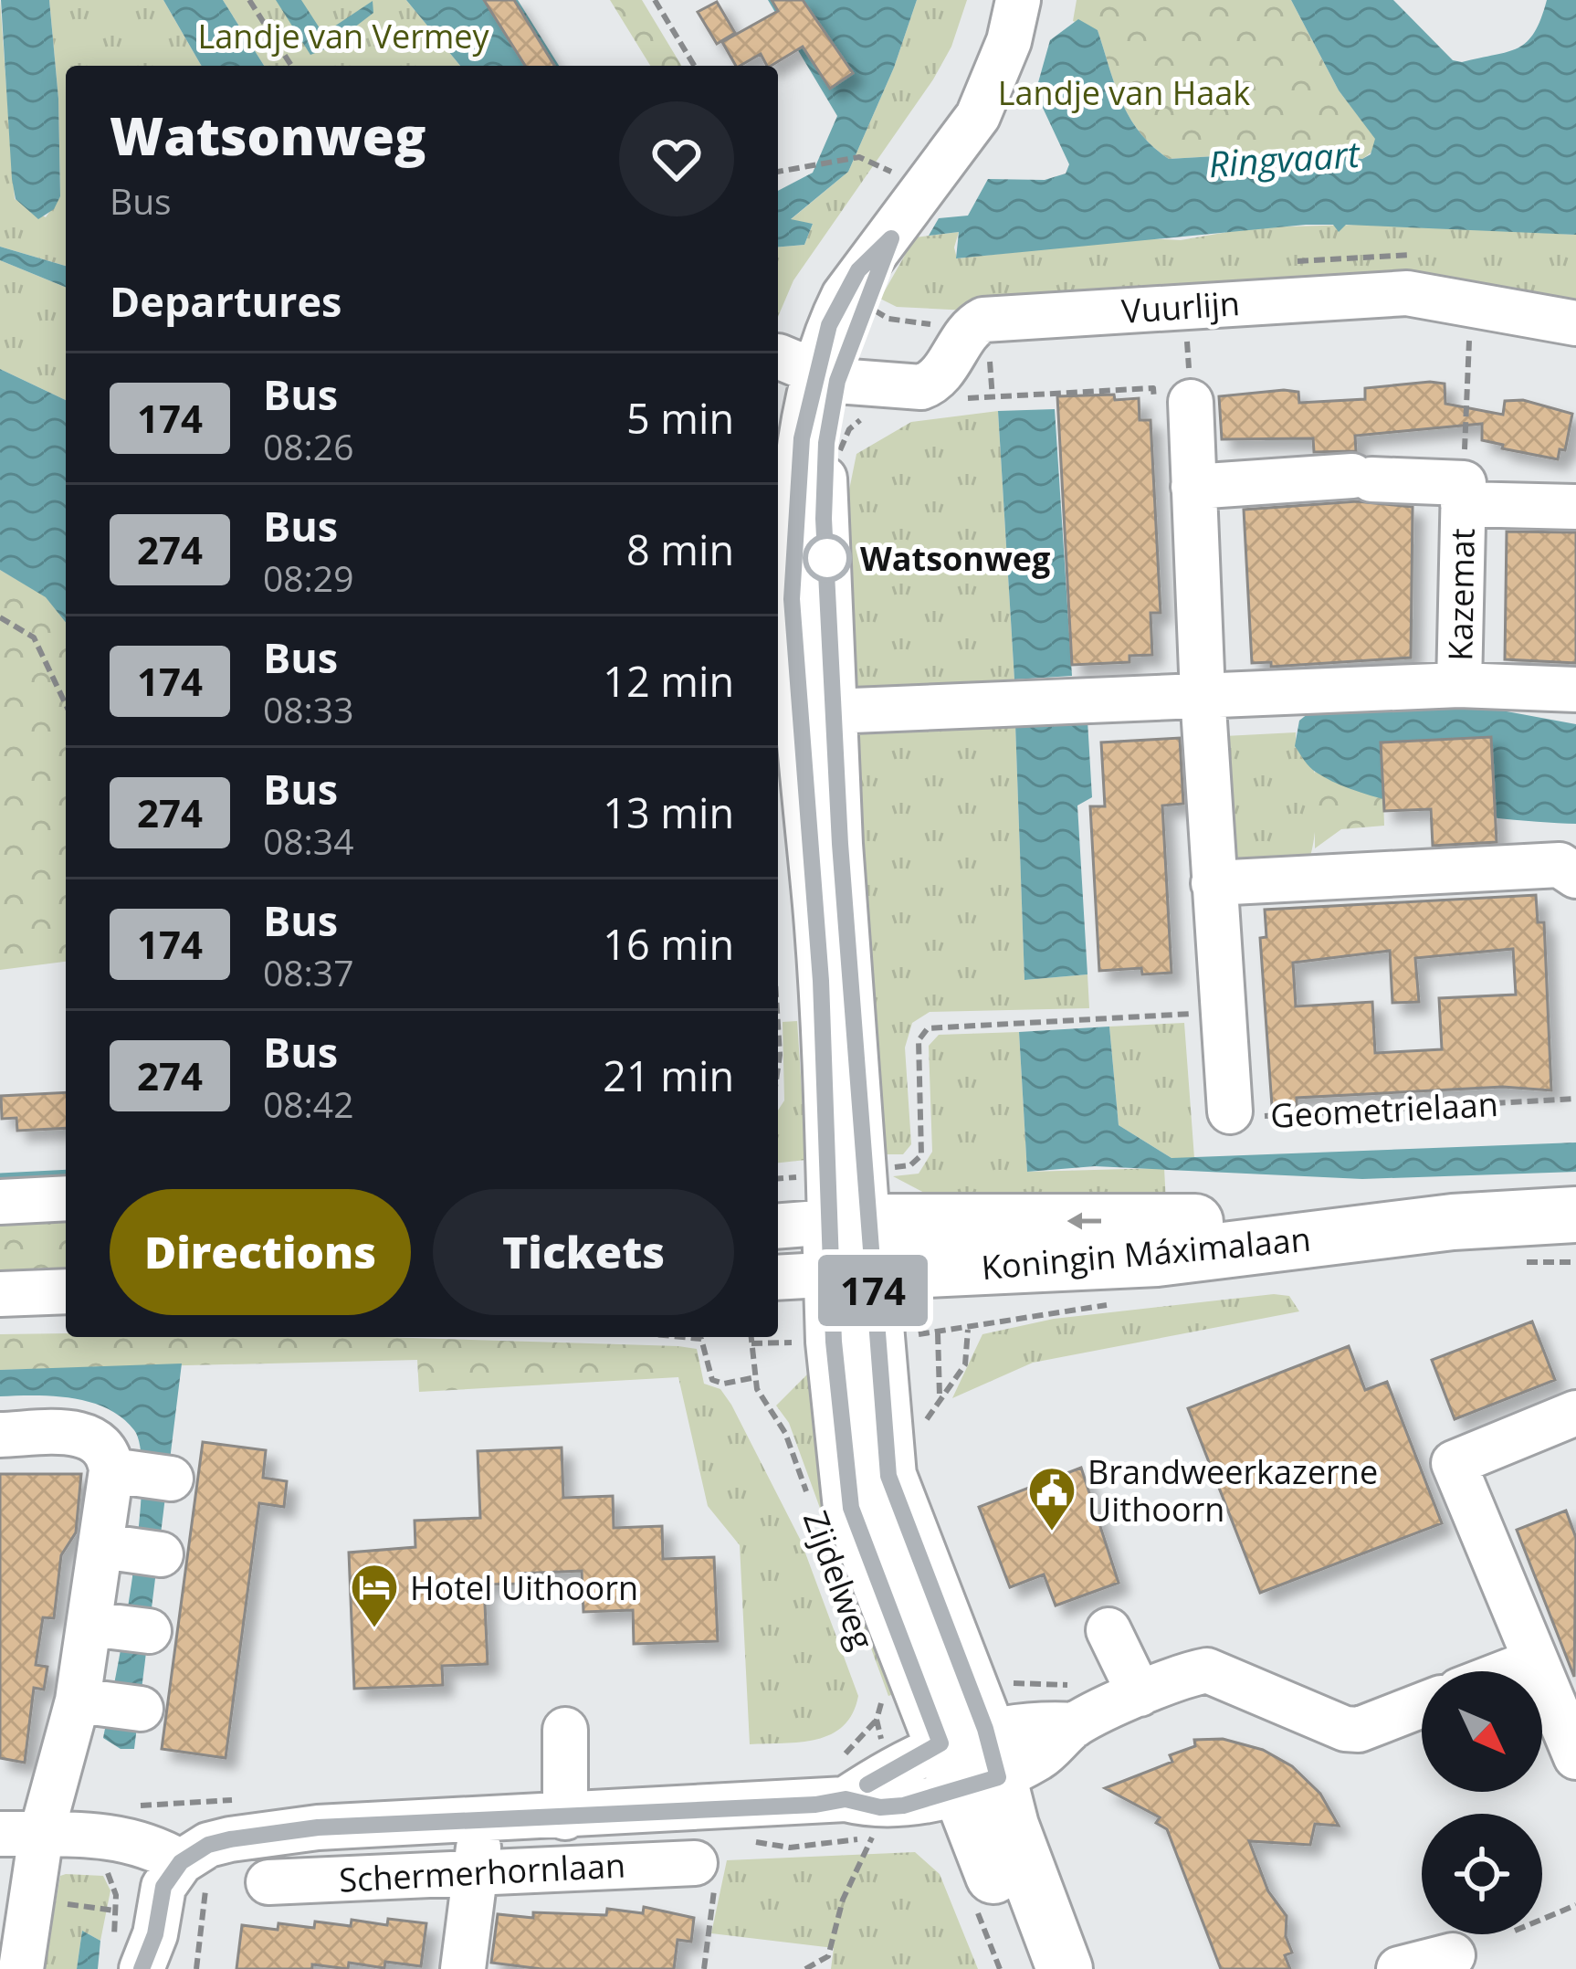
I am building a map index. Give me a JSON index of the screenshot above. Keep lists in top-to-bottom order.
{
  "streets": {
    "main road": ["Koningin Máximalaan", "Zijdelweg"],
    "street": [
      "Vuurlijn",
      "Kazemat",
      "Geometrielaan",
      "Schermerhornlaan"
    ]
  },
  "crossings": [
    ["Kazemat", "Geometrielaan"],
    ["Koningin Máximalaan", "Zijdelweg"]
  ],
  "water": ["Ringvaart"],
  "parks": ["Landje van Vermey", "Landje van Haak"],
  "places": {
    "other": ["Watsonweg"],
    "public building": ["Brandweerkazerne Uithoorn"],
    "hotel": ["Hotel Uithoorn"]
  },
  "lines": ["bus line 174"],
  "north": "bottom right",
  "page": {
    "on_map": "174",
    "heading": [
      ["Watsonweg", "Bus"],
      "Departures"
    ],
    "list": [
      {
        "mark": "174",
        "name": "Bus",
        "note": "08:26",
        "value": "5 min"
      },
      {
        "mark": "274",
        "name": "Bus",
        "note": "08:29",
        "value": "8 min"
      },
      {
        "mark": "174",
        "name": "Bus",
        "note": "08:33",
        "value": "12 min"
      },
      {
        "mark": "274",
        "name": "Bus",
        "note": "08:34",
        "value": "13 min"
      },
      {
        "mark": "174",
        "name": "Bus",
        "note": "08:37",
        "value": "16 min"
      },
      {
        "mark": "274",
        "name": "Bus",
        "note": "08:42",
        "value": "21 min"
      }
    ],
    "buttons": ["Directions", "Tickets"]
  }
}
